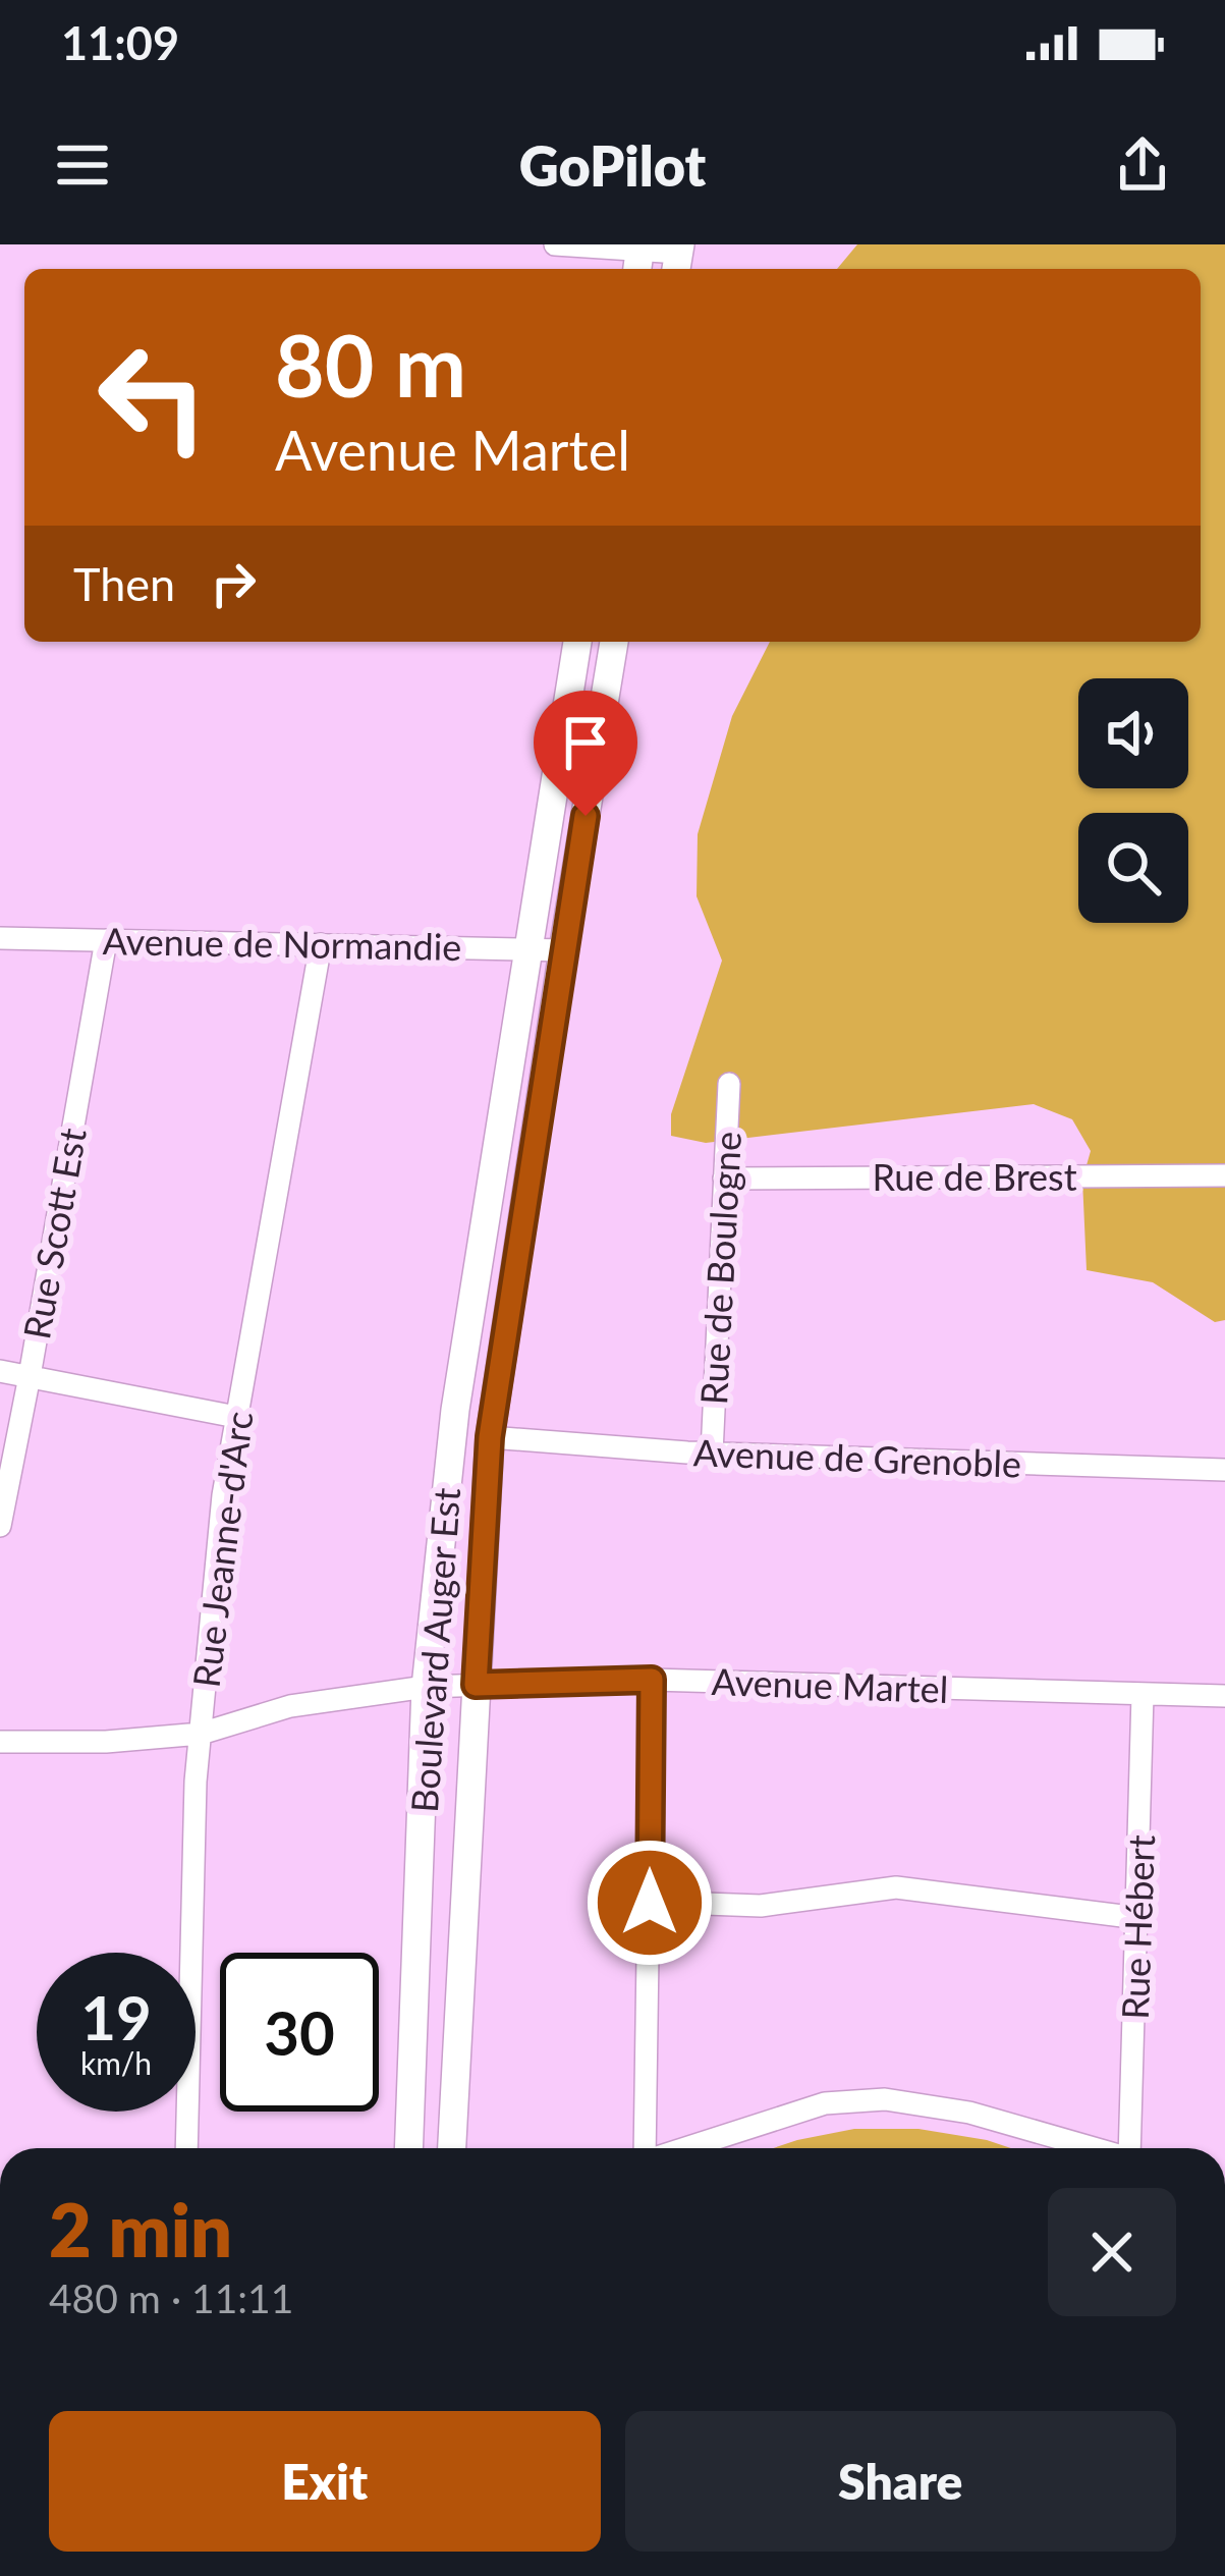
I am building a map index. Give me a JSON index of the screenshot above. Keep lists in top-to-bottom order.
{
  "streets": {
    "main road": ["Boulevard Auger Est"],
    "street": [
      "Avenue de Normandie",
      "Rue de Brest",
      "Rue Scott Est",
      "Rue de Boulogne",
      "Avenue de Grenoble",
      "Rue Jeanne-d'Arc",
      "Avenue Martel",
      "Rue Hébert"
    ]
  },
  "crossings": [
    ["Avenue de Normandie", "Rue Scott Est"],
    ["Avenue de Normandie", "Rue Jeanne-d'Arc"],
    ["Avenue de Normandie", "Boulevard Auger Est"],
    ["Rue de Brest", "Rue de Boulogne"],
    ["Rue de Boulogne", "Avenue de Grenoble"],
    ["Avenue de Grenoble", "Boulevard Auger Est"],
    ["Rue Jeanne-d'Arc", "Avenue Martel"],
    ["Boulevard Auger Est", "Avenue Martel"],
    ["Avenue Martel", "Rue Hébert"]
  ],
  "page": {
    "status": "11:09",
    "header": "GoPilot",
    "turn": ["80 m", "Avenue Martel"],
    "then": "Then",
    "speed": "19 km/h",
    "limit": "30",
    "heading": ["2 min", "480 m · 11:11"],
    "buttons": ["Exit", "Share"]
  }
}
